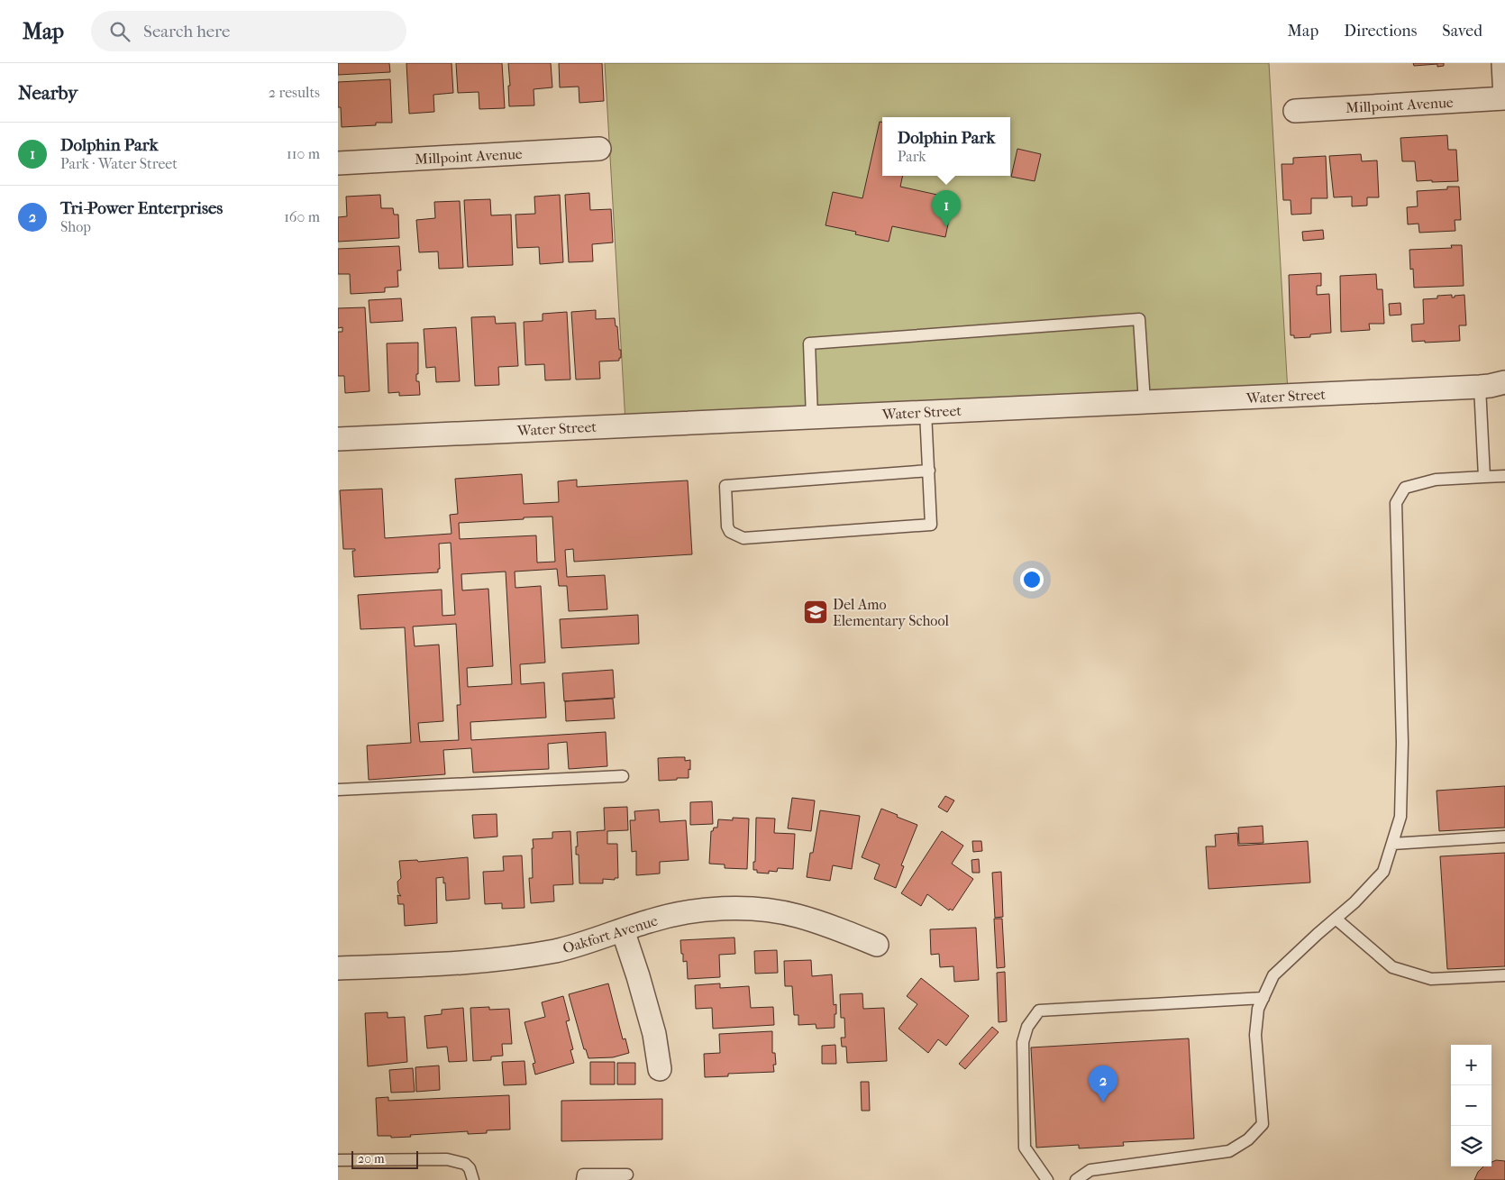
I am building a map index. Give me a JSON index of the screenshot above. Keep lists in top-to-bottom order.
{
  "streets": {
    "street": ["Millpoint Avenue", "Water Street", "Oakfort Avenue"]
  },
  "places": {
    "school or university": ["Del Amo Elementary School"]
  },
  "scale_bar": "20 m",
  "page": {
    "header": "Map",
    "search": "Search here",
    "nav": ["Map", "Directions", "Saved"],
    "heading": ["Nearby", "2 results"],
    "popup": ["Dolphin Park", "Park"],
    "list": [
      {
        "mark": "1",
        "name": "Dolphin Park",
        "note": "Park · Water Street",
        "value": "110 m"
      },
      {
        "mark": "2",
        "name": "Tri-Power Enterprises",
        "note": "Shop",
        "value": "160 m"
      }
    ],
    "pins": ["1", "2"],
    "map_buttons": ["+", "−"],
    "scale": "20 m"
  }
}
